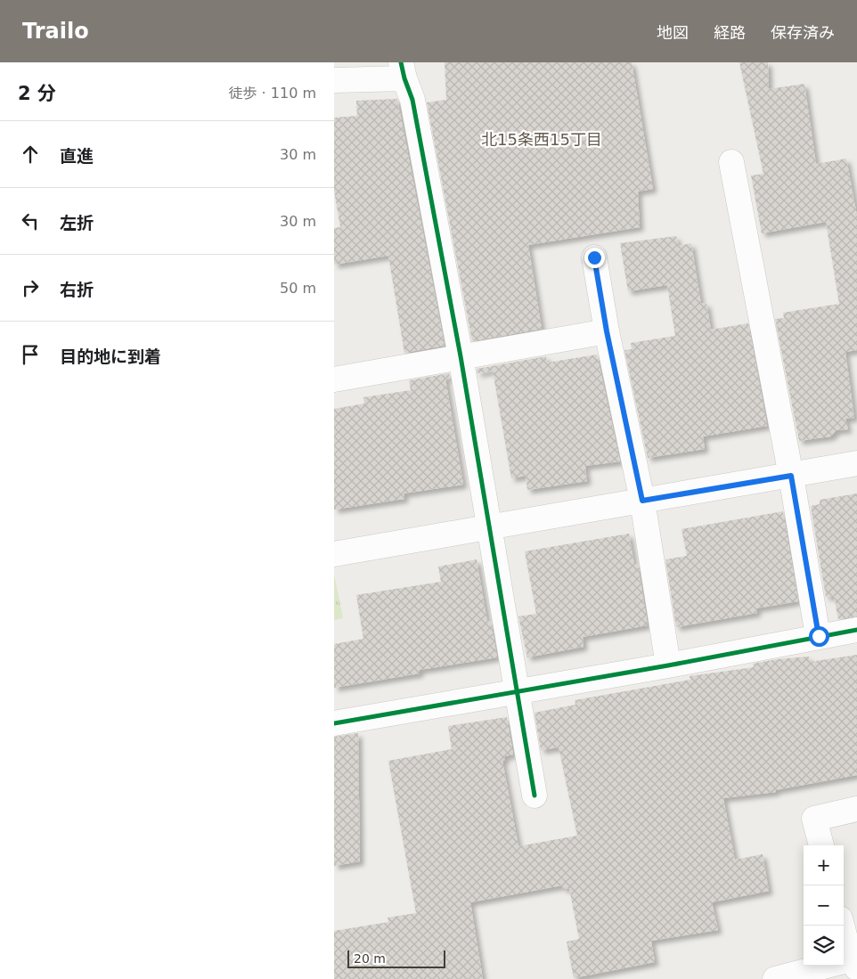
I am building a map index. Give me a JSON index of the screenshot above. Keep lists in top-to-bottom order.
{
  "districts": ["北15条西15丁目"],
  "scale_bar": "20 m",
  "page": {
    "header": "Trailo",
    "nav": ["地図", "経路", "保存済み"],
    "heading": ["2 分", "徒歩 · 110 m"],
    "list": [
      ["直進", "30 m"],
      ["左折", "30 m"],
      ["右折", "50 m"],
      "目的地に到着"
    ],
    "map_buttons": ["+", "−"],
    "scale": "20 m"
  }
}
